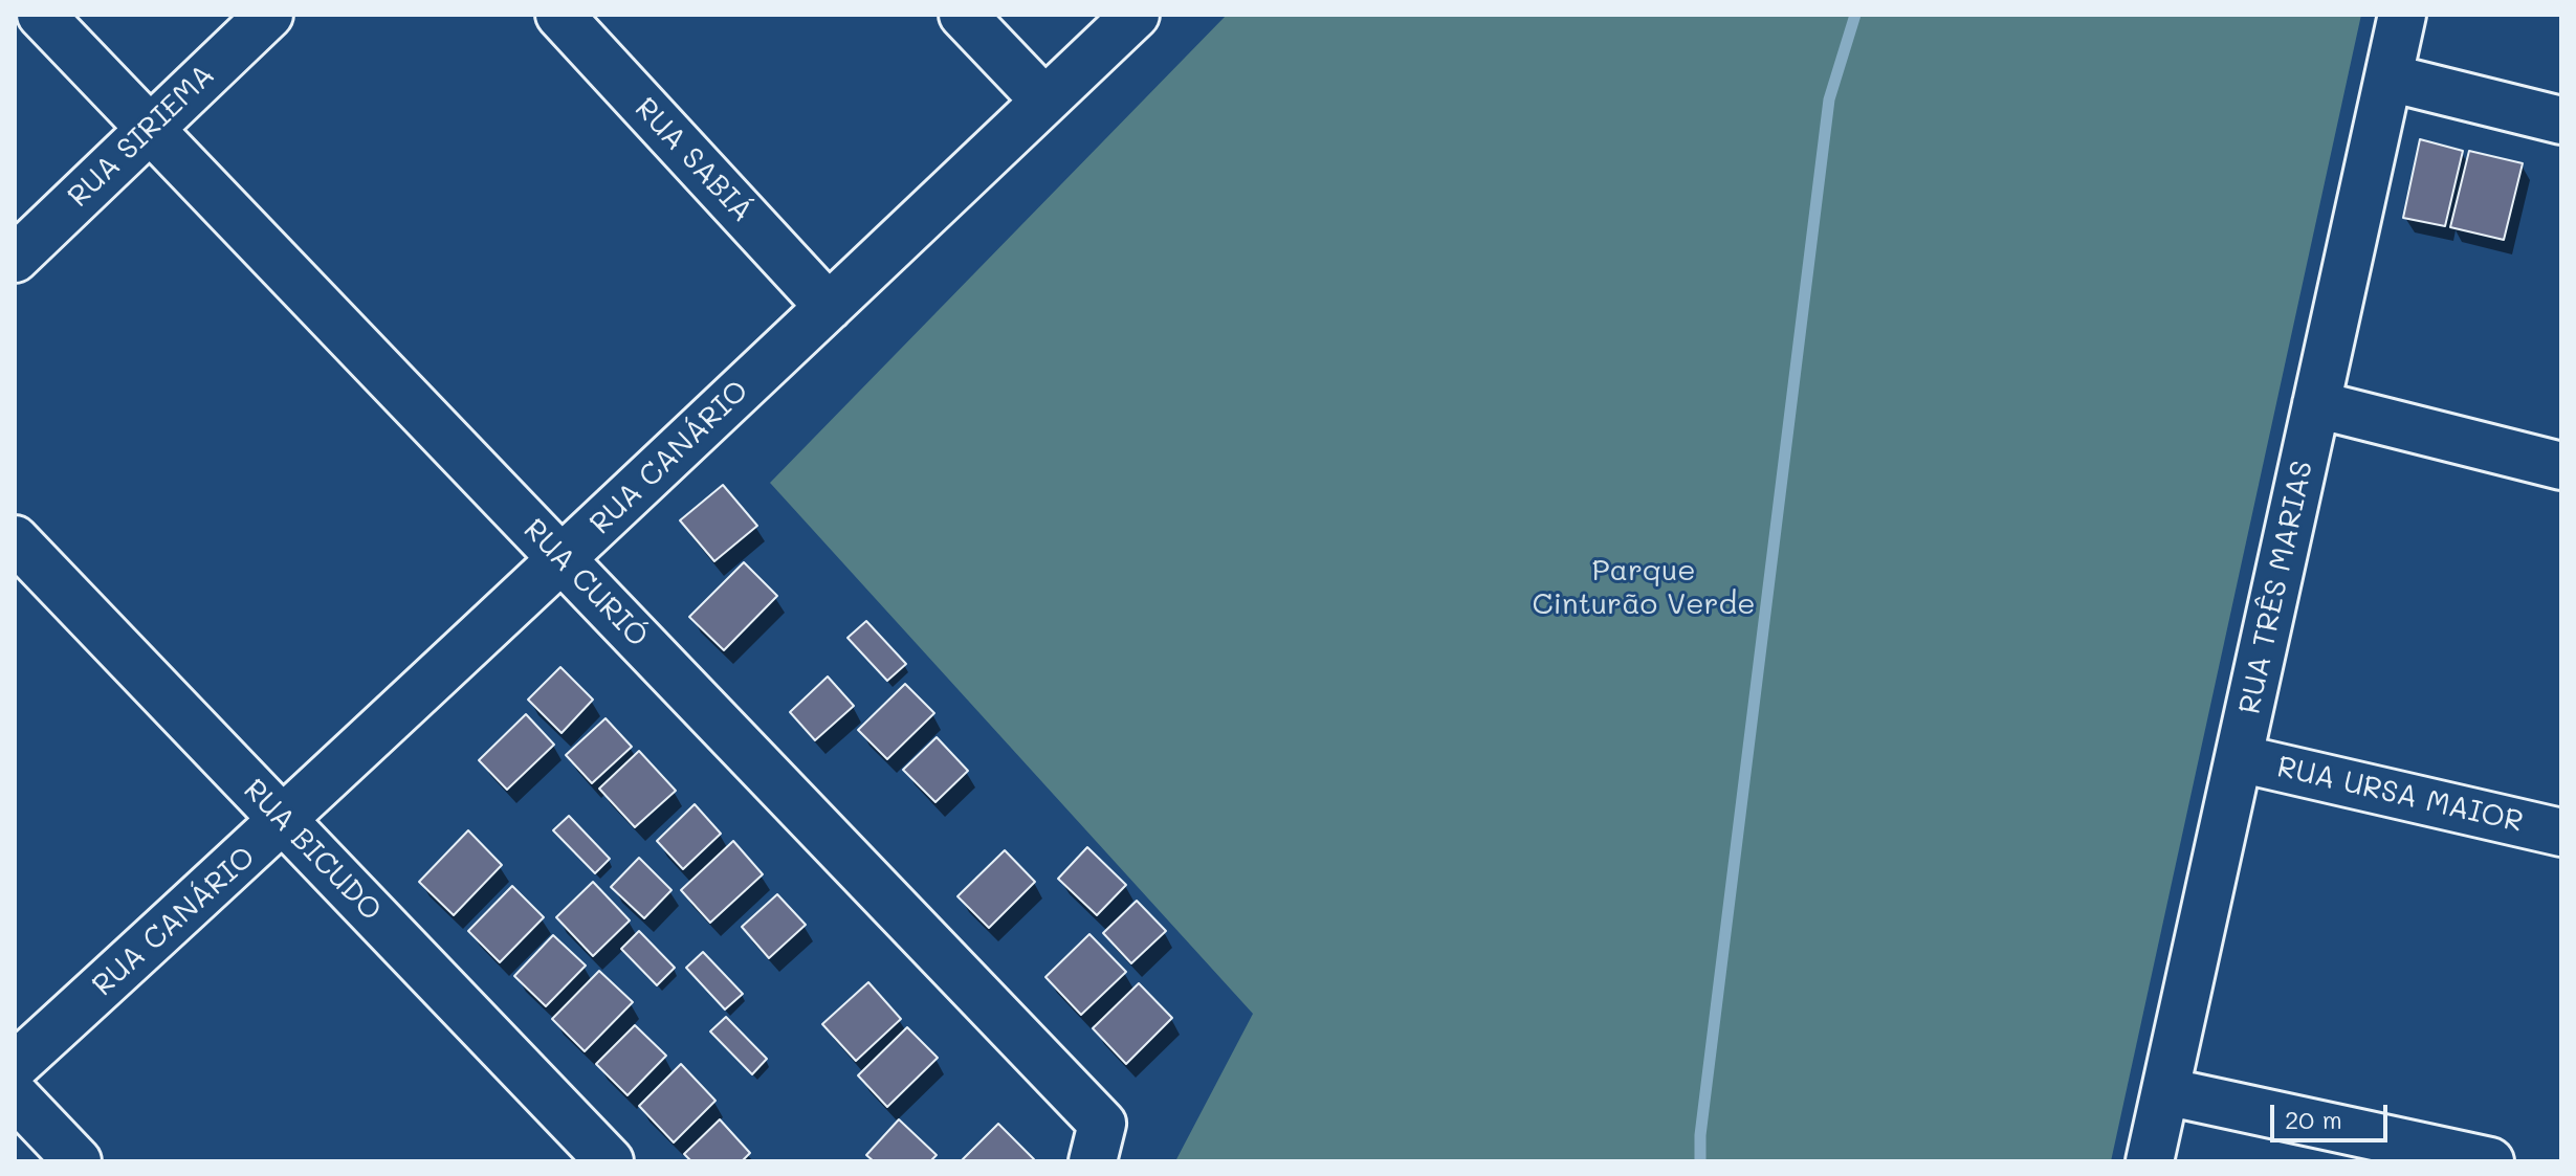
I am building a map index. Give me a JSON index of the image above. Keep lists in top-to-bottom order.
{
  "streets": {
    "street": [
      "RUA SIRIEMA",
      "RUA SABIÁ",
      "RUA CANÁRIO",
      "RUA CURIÓ",
      "RUA TRÊS MARIAS",
      "RUA URSA MAIOR",
      "RUA BICUDO"
    ]
  },
  "crossings": [
    ["RUA SIRIEMA", "RUA CURIÓ"],
    ["RUA SABIÁ", "RUA CANÁRIO"],
    ["RUA CANÁRIO", "RUA CURIÓ"],
    ["RUA CANÁRIO", "RUA BICUDO"],
    ["RUA TRÊS MARIAS", "RUA URSA MAIOR"]
  ],
  "parks": ["Parque Cinturão Verde"],
  "scale_bar": "20 m"
}
